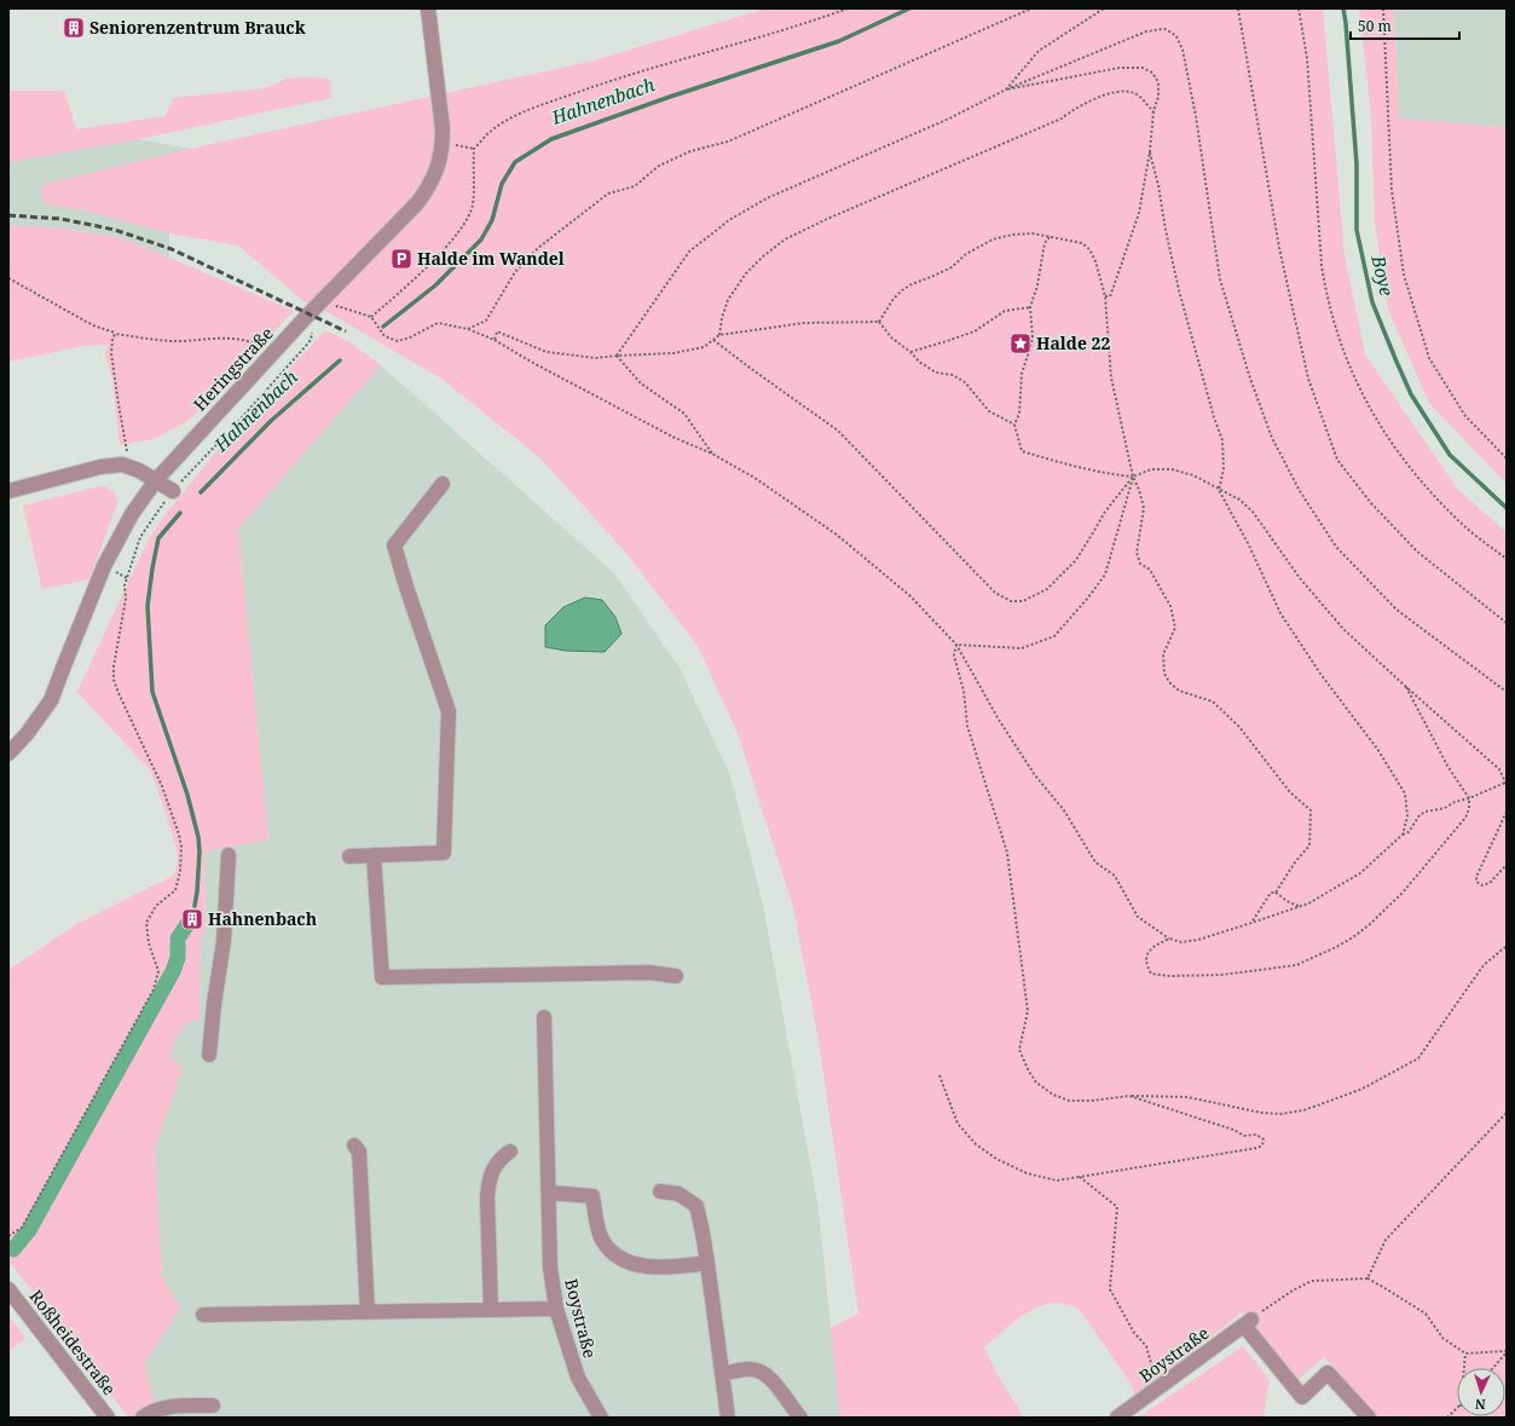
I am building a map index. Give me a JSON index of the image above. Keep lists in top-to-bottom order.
{
  "streets": {
    "street": ["Heringstraße", "Boystraße", "Roßheidestraße"]
  },
  "water": ["Hahnenbach", "Boye"],
  "places": {
    "building": ["Seniorenzentrum Brauck", "Hahnenbach"],
    "parking": ["Halde im Wandel"],
    "place": ["Halde 22"]
  },
  "scale_bar": "50 m",
  "north": "bottom"
}
